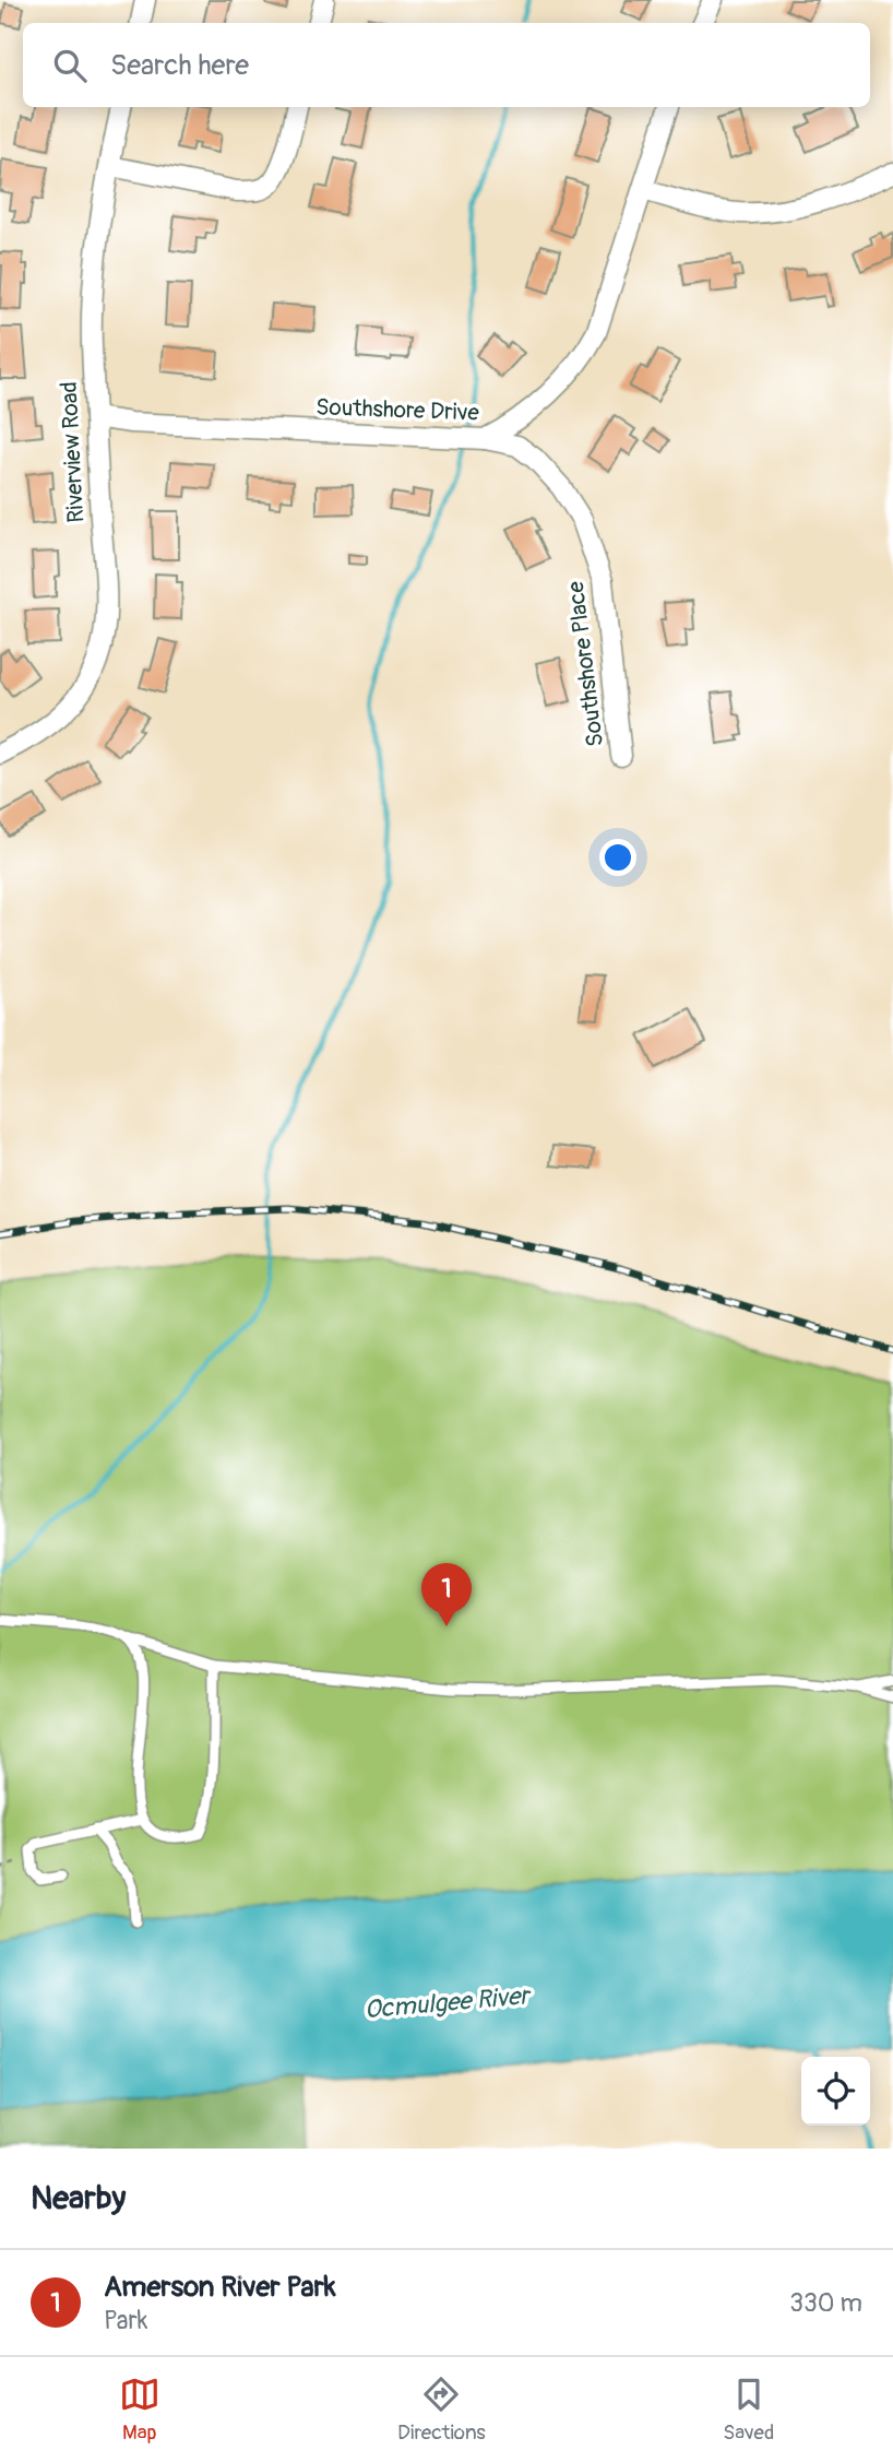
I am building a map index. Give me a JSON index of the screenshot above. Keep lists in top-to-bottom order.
{
  "streets": {
    "street": ["Southshore Drive", "Riverview Road", "Southshore Place"]
  },
  "crossings": [
    ["Southshore Drive", "Riverview Road"],
    ["Southshore Drive", "Southshore Place"]
  ],
  "water": ["Ocmulgee River"],
  "page": {
    "search": "Search here",
    "pins": "1",
    "heading": "Nearby",
    "list": [
      {
        "mark": "1",
        "name": "Amerson River Park",
        "note": "Park",
        "value": "330 m"
      }
    ],
    "nav": ["Map", "Directions", "Saved"]
  }
}
